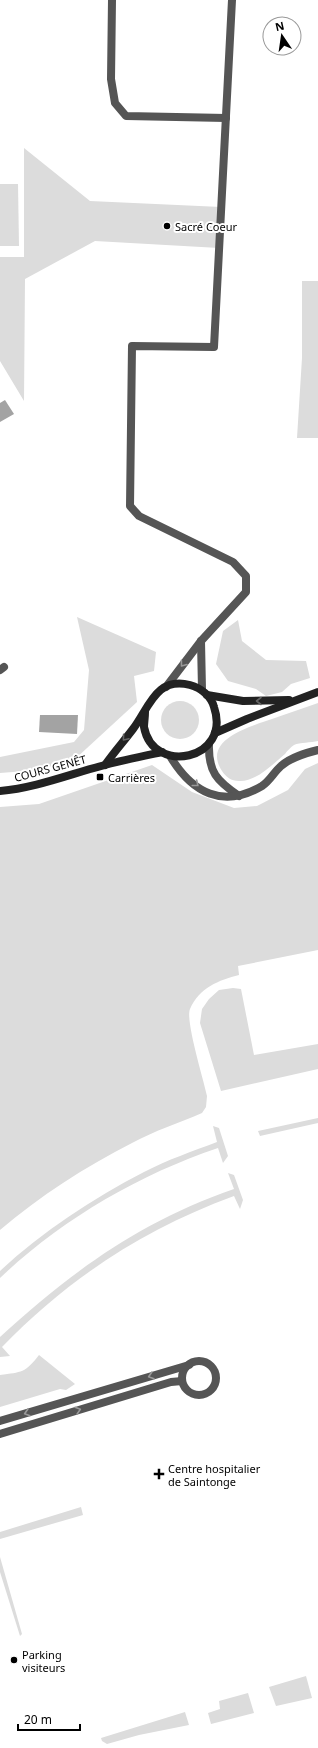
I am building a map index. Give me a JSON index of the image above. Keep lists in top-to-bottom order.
{
  "streets": {
    "main road": ["COURS GENÊT"]
  },
  "places": {
    "other": ["Sacré Coeur", "Parking visiteurs"],
    "transit": ["Carrières"],
    "health": ["Centre hospitalier de Saintonge"]
  },
  "scale_bar": "20 m",
  "north": "top"
}
